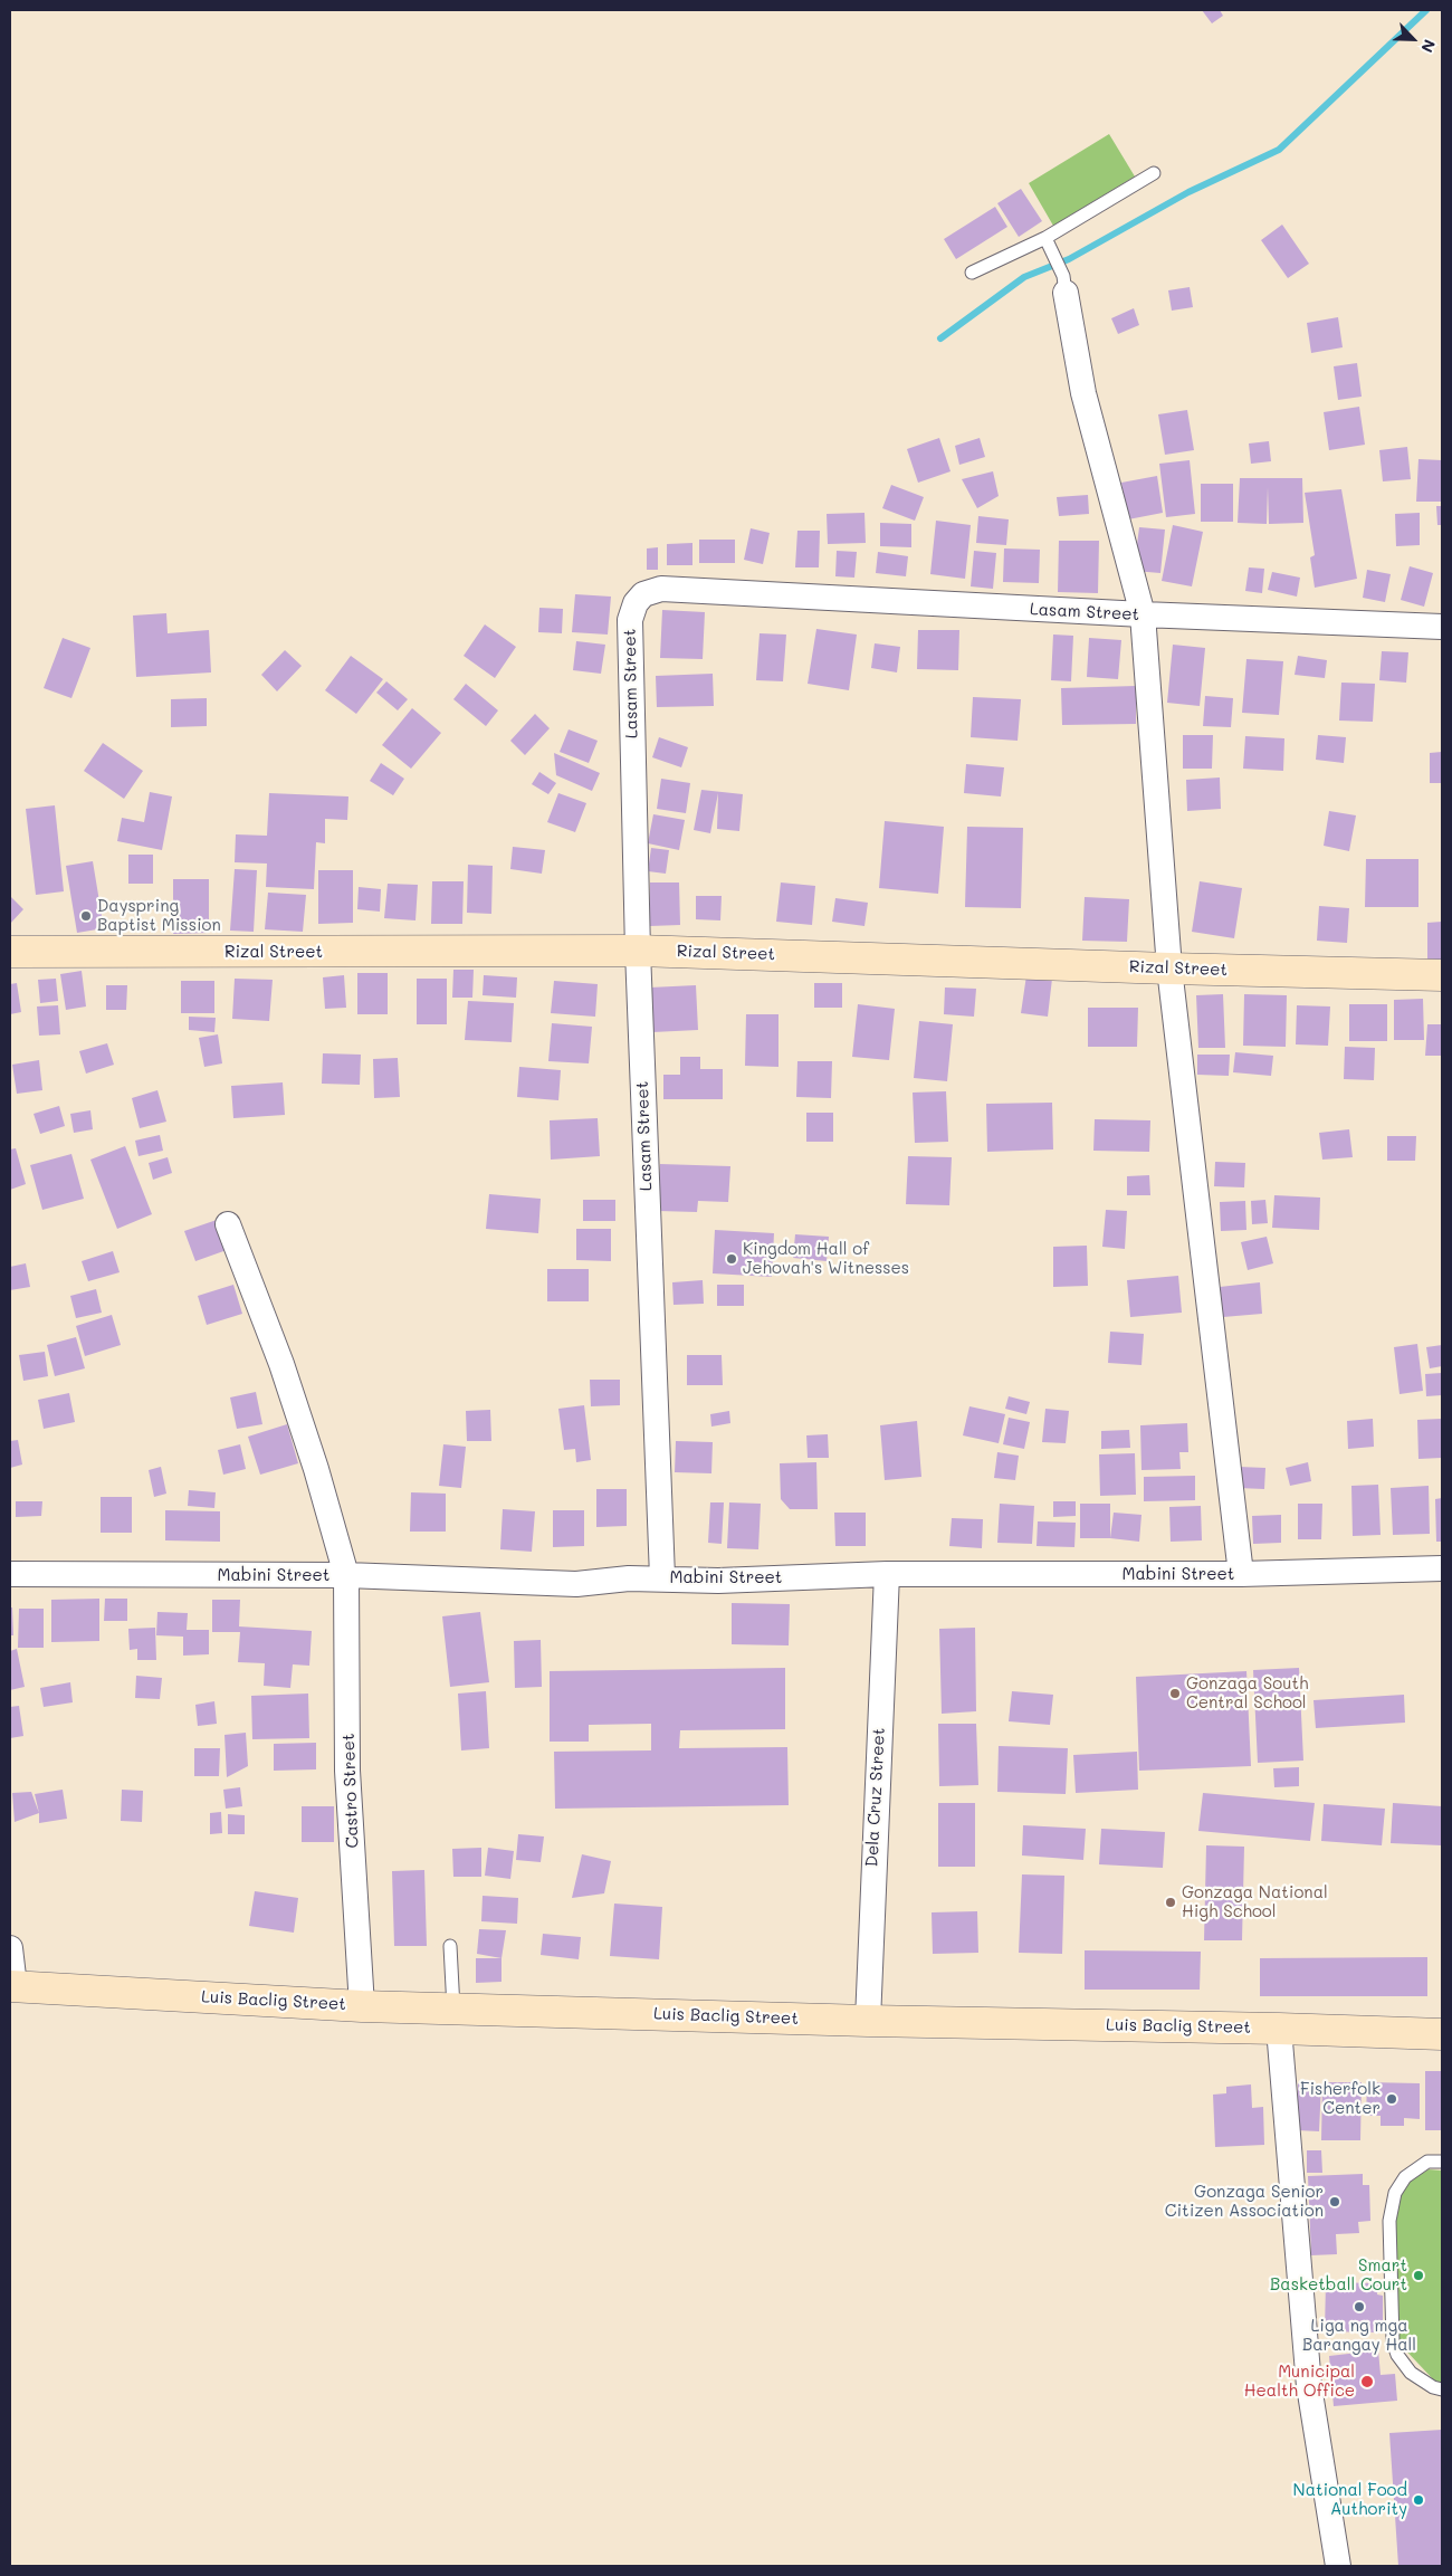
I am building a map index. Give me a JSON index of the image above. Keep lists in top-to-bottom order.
{
  "streets": {
    "street": [
      "Lasam Street",
      "Rizal Street",
      "Mabini Street",
      "Castro Street",
      "Dela Cruz Street",
      "Luis Baclig Street"
    ]
  },
  "crossings": [
    ["Lasam Street", "Rizal Street"],
    ["Lasam Street", "Mabini Street"],
    ["Mabini Street", "Castro Street"],
    ["Mabini Street", "Dela Cruz Street"],
    ["Castro Street", "Luis Baclig Street"],
    ["Dela Cruz Street", "Luis Baclig Street"]
  ],
  "places": [
    "Dayspring Baptist Mission",
    "Kingdom Hall of Jehovah's Witnesses",
    "Gonzaga South Central School",
    "Gonzaga National High School",
    "Fisherfolk Center",
    "Gonzaga Senior Citizen Association",
    "Smart Basketball Court",
    "Liga ng mga Barangay Hall",
    "Municipal Health Office",
    "National Food Authority"
  ],
  "north": "bottom right"
}
